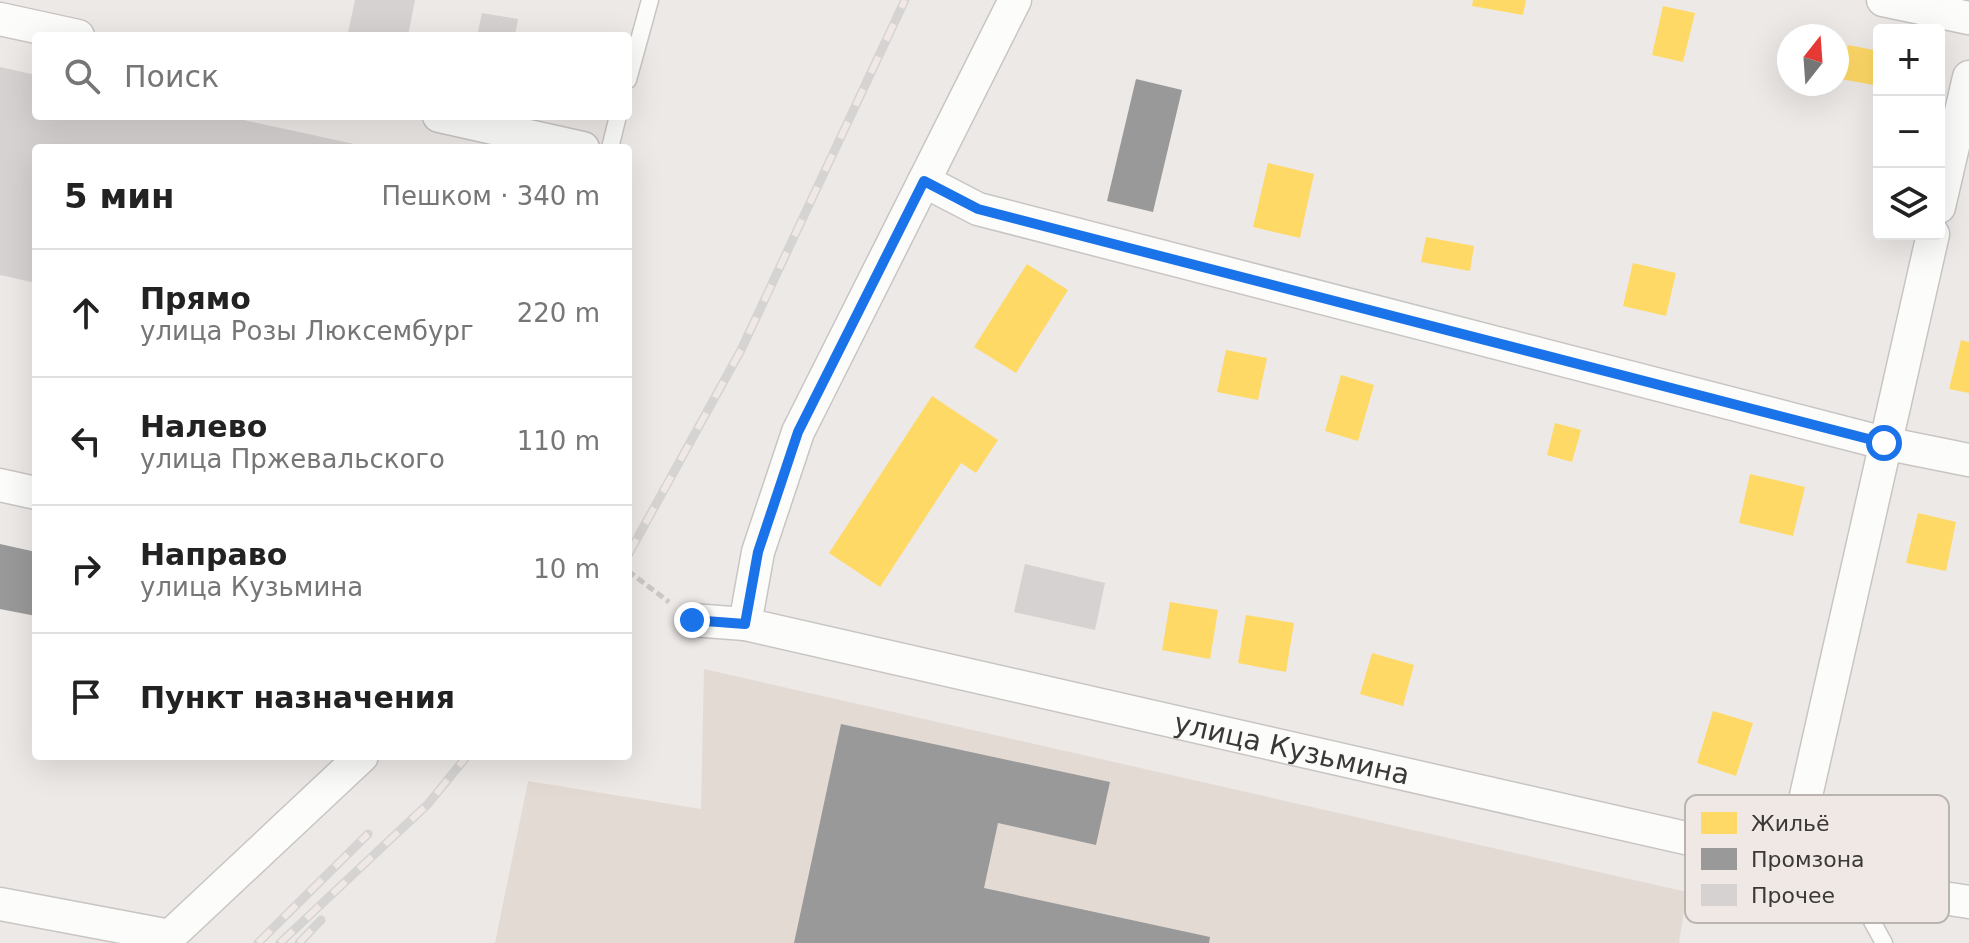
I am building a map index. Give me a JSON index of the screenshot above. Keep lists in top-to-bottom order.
{
  "streets": {
    "street": ["улица Кузьмина"]
  },
  "legend": ["Жильё", "Промзона", "Прочее"],
  "north": "top",
  "page": {
    "map_buttons": ["+", "−"],
    "search": "Поиск",
    "heading": ["5 мин", "Пешком · 340 m"],
    "list": [
      ["Прямо", "улица Розы Люксембург", "220 m"],
      ["Налево", "улица Пржевальского", "110 m"],
      ["Направо", "улица Кузьмина", "10 m"],
      "Пункт назначения"
    ]
  }
}
